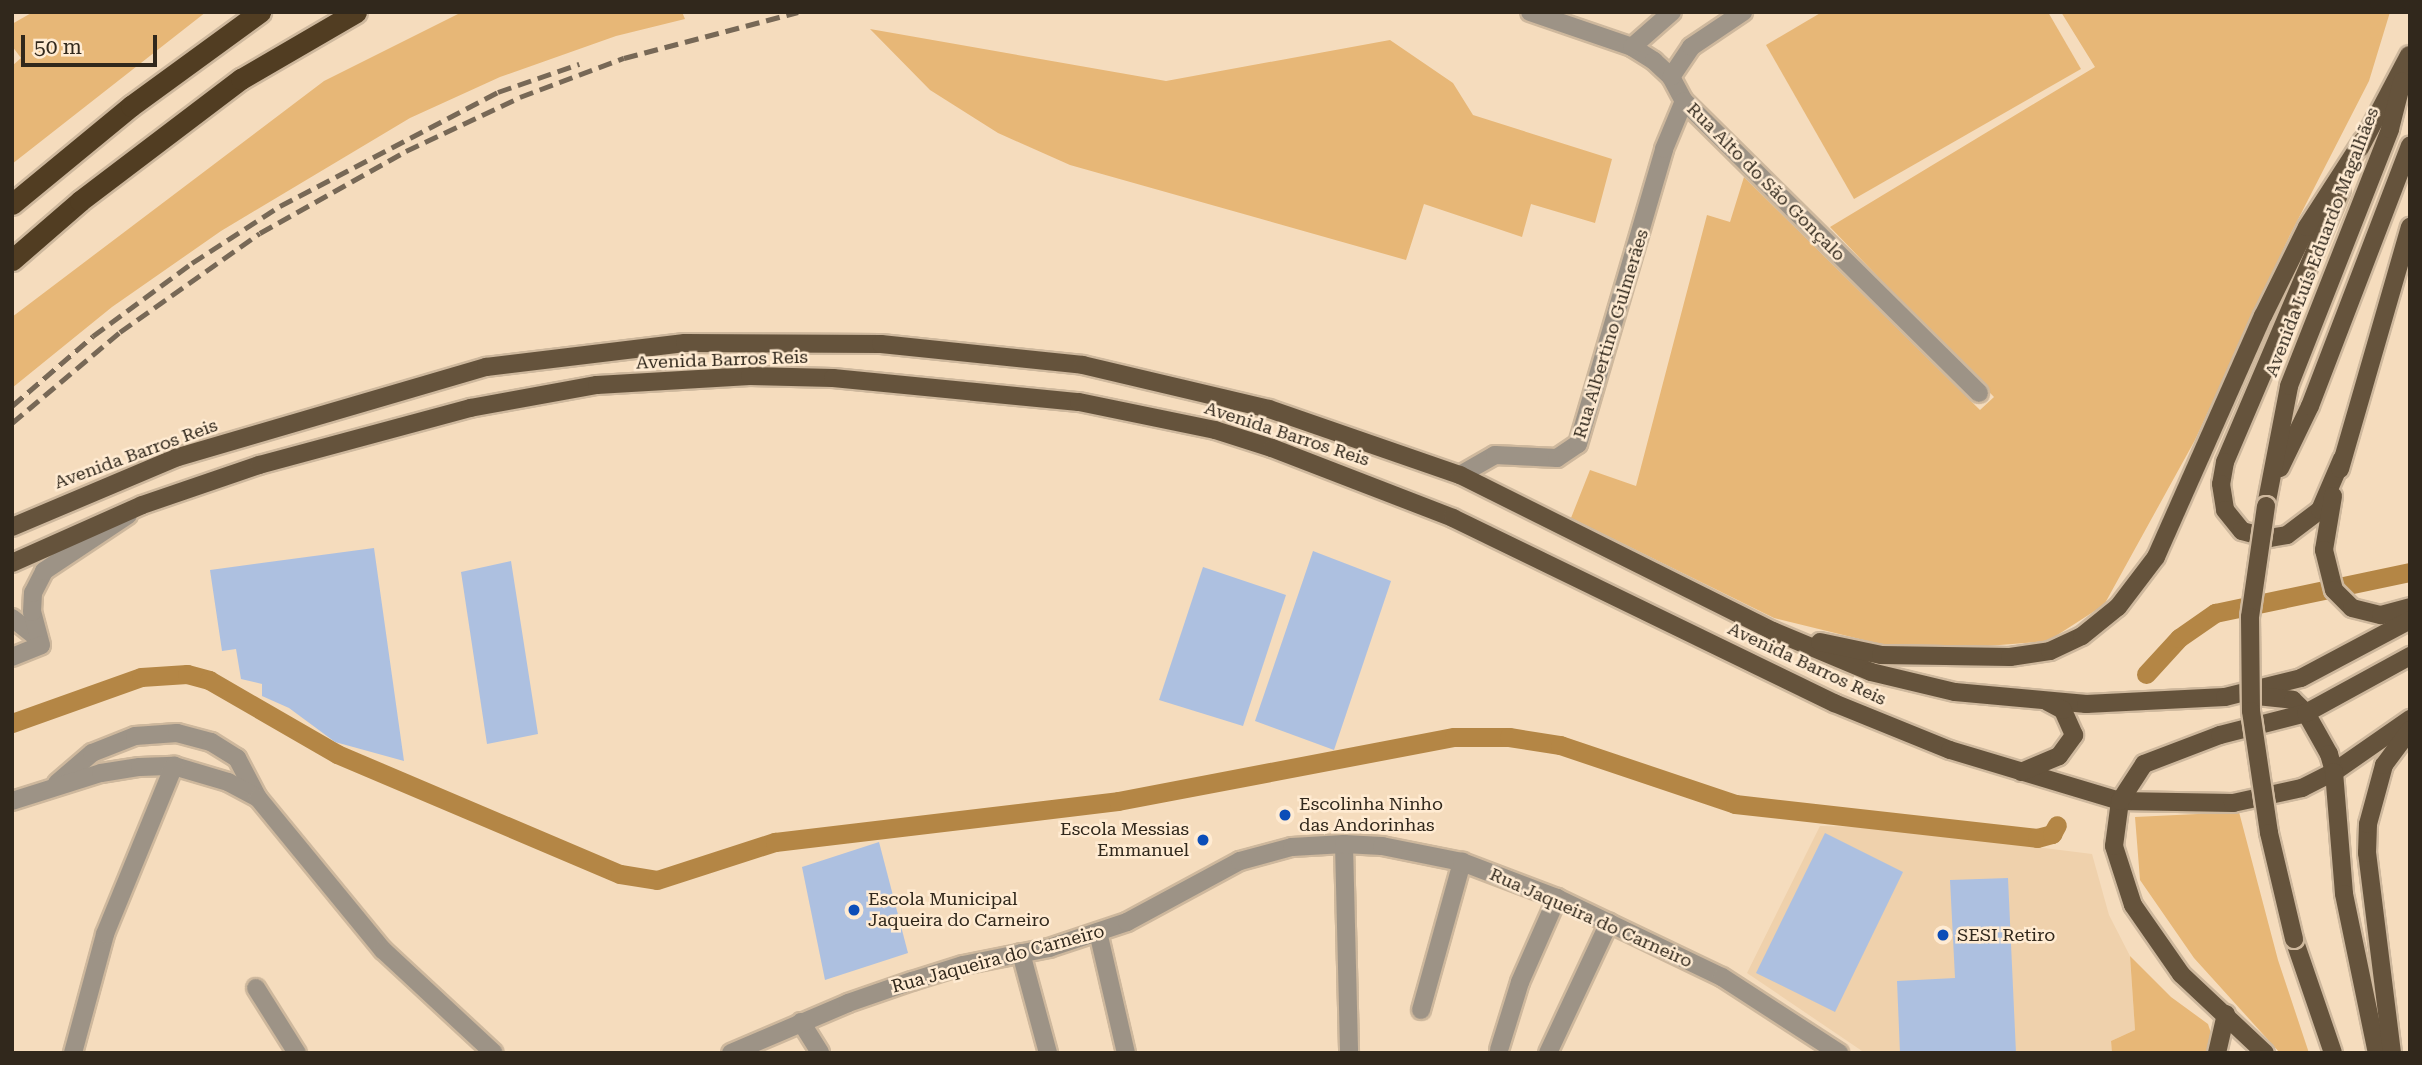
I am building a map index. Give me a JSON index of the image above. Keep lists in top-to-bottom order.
{
  "streets": {
    "main road": ["Avenida Luís Eduardo Magalhães", "Avenida Barros Reis"],
    "street": ["Rua Alto do São Gonçalo", "Rua Albertino Gulmerães", "Rua Jaqueira do Carneiro"]
  },
  "crossings": [
    ["Rua Alto do São Gonçalo", "Rua Albertino Gulmerães"],
    ["Rua Albertino Gulmerães", "Avenida Barros Reis"]
  ],
  "places": [
    "Escolinha Ninho das Andorinhas",
    "Escola Messias Emmanuel",
    "Escola Municipal Jaqueira do Carneiro",
    "SESI Retiro"
  ],
  "scale_bar": "50 m"
}
